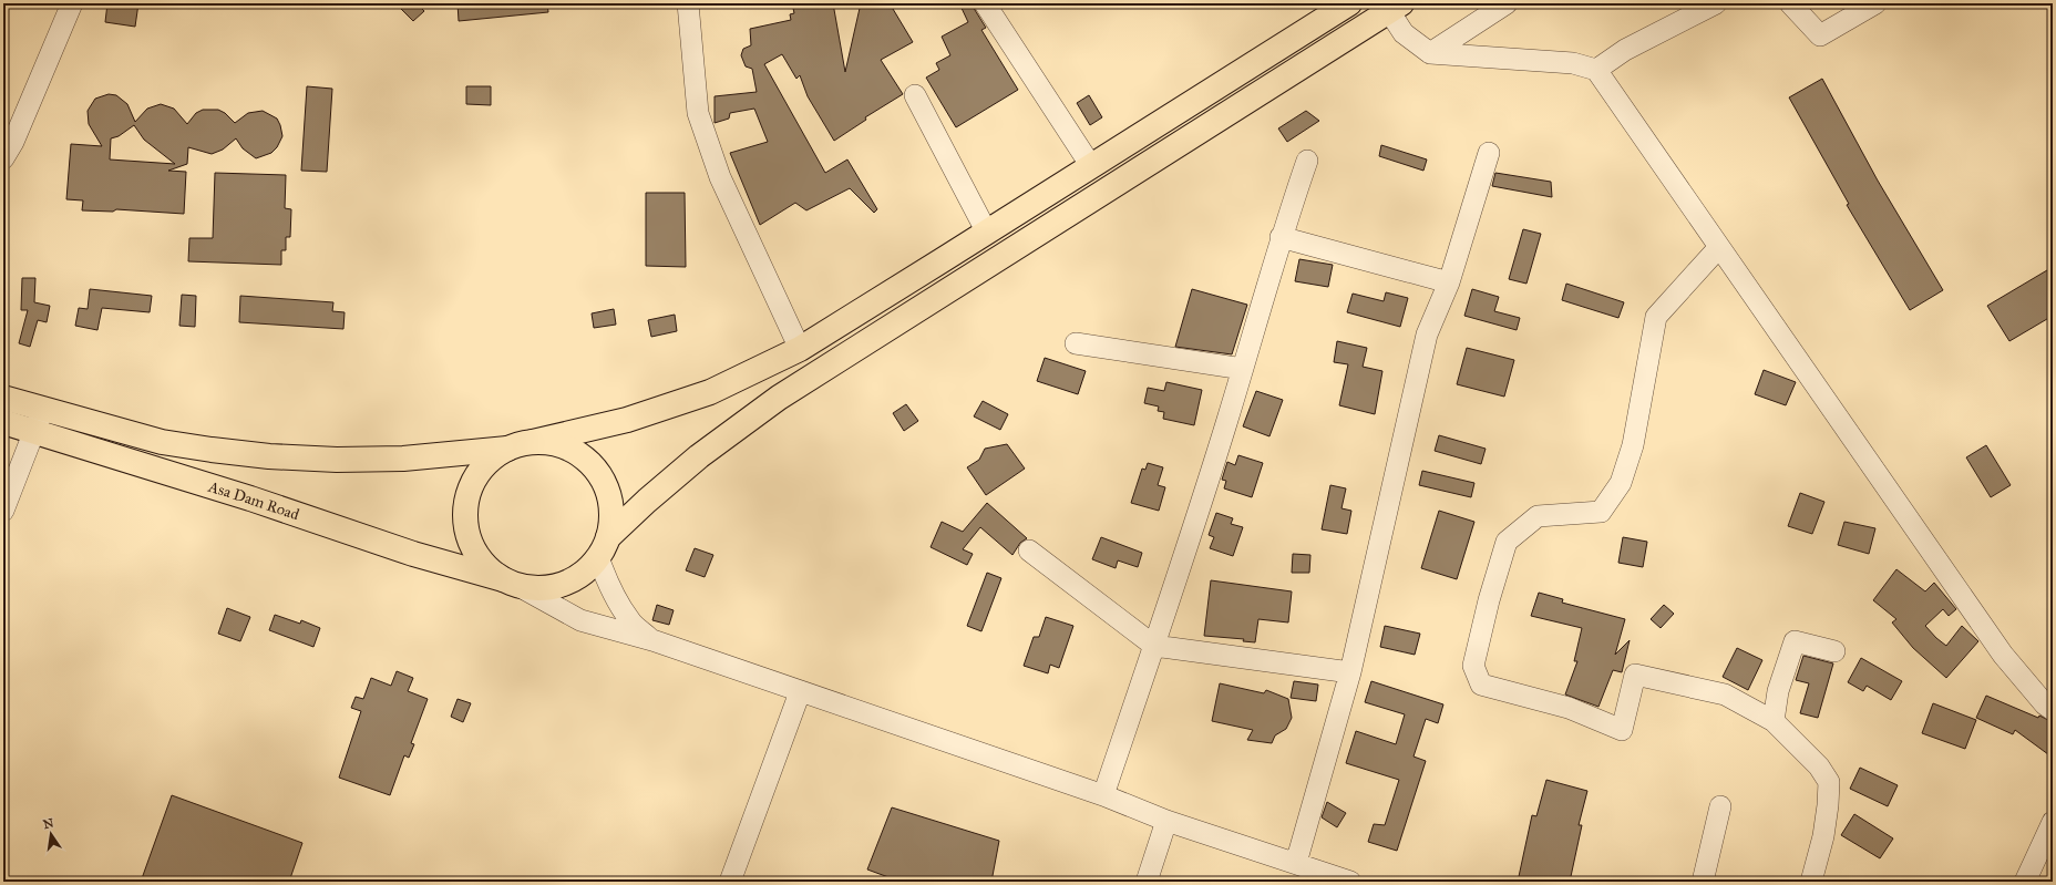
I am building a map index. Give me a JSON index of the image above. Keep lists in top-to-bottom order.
{
  "streets": {
    "main road": ["Asa Dam Road"]
  },
  "north": "top"
}
